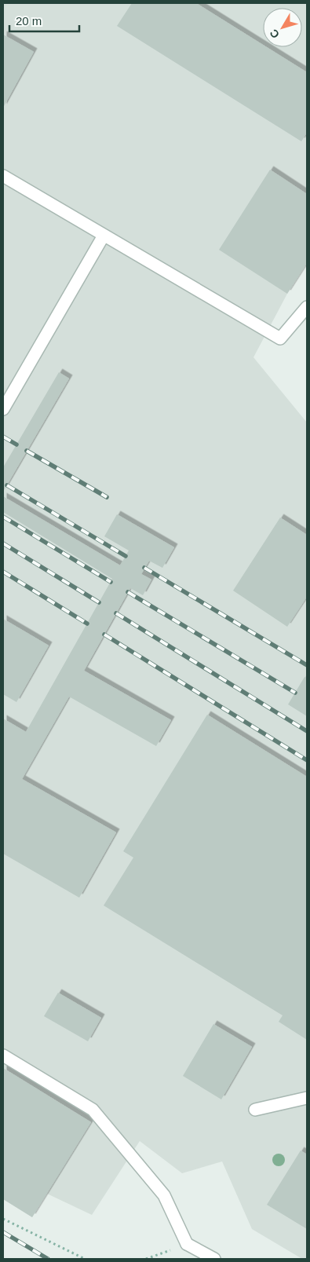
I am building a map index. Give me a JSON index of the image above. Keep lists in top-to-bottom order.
{
  "scale_bar": "20 m",
  "north": "bottom left"
}
